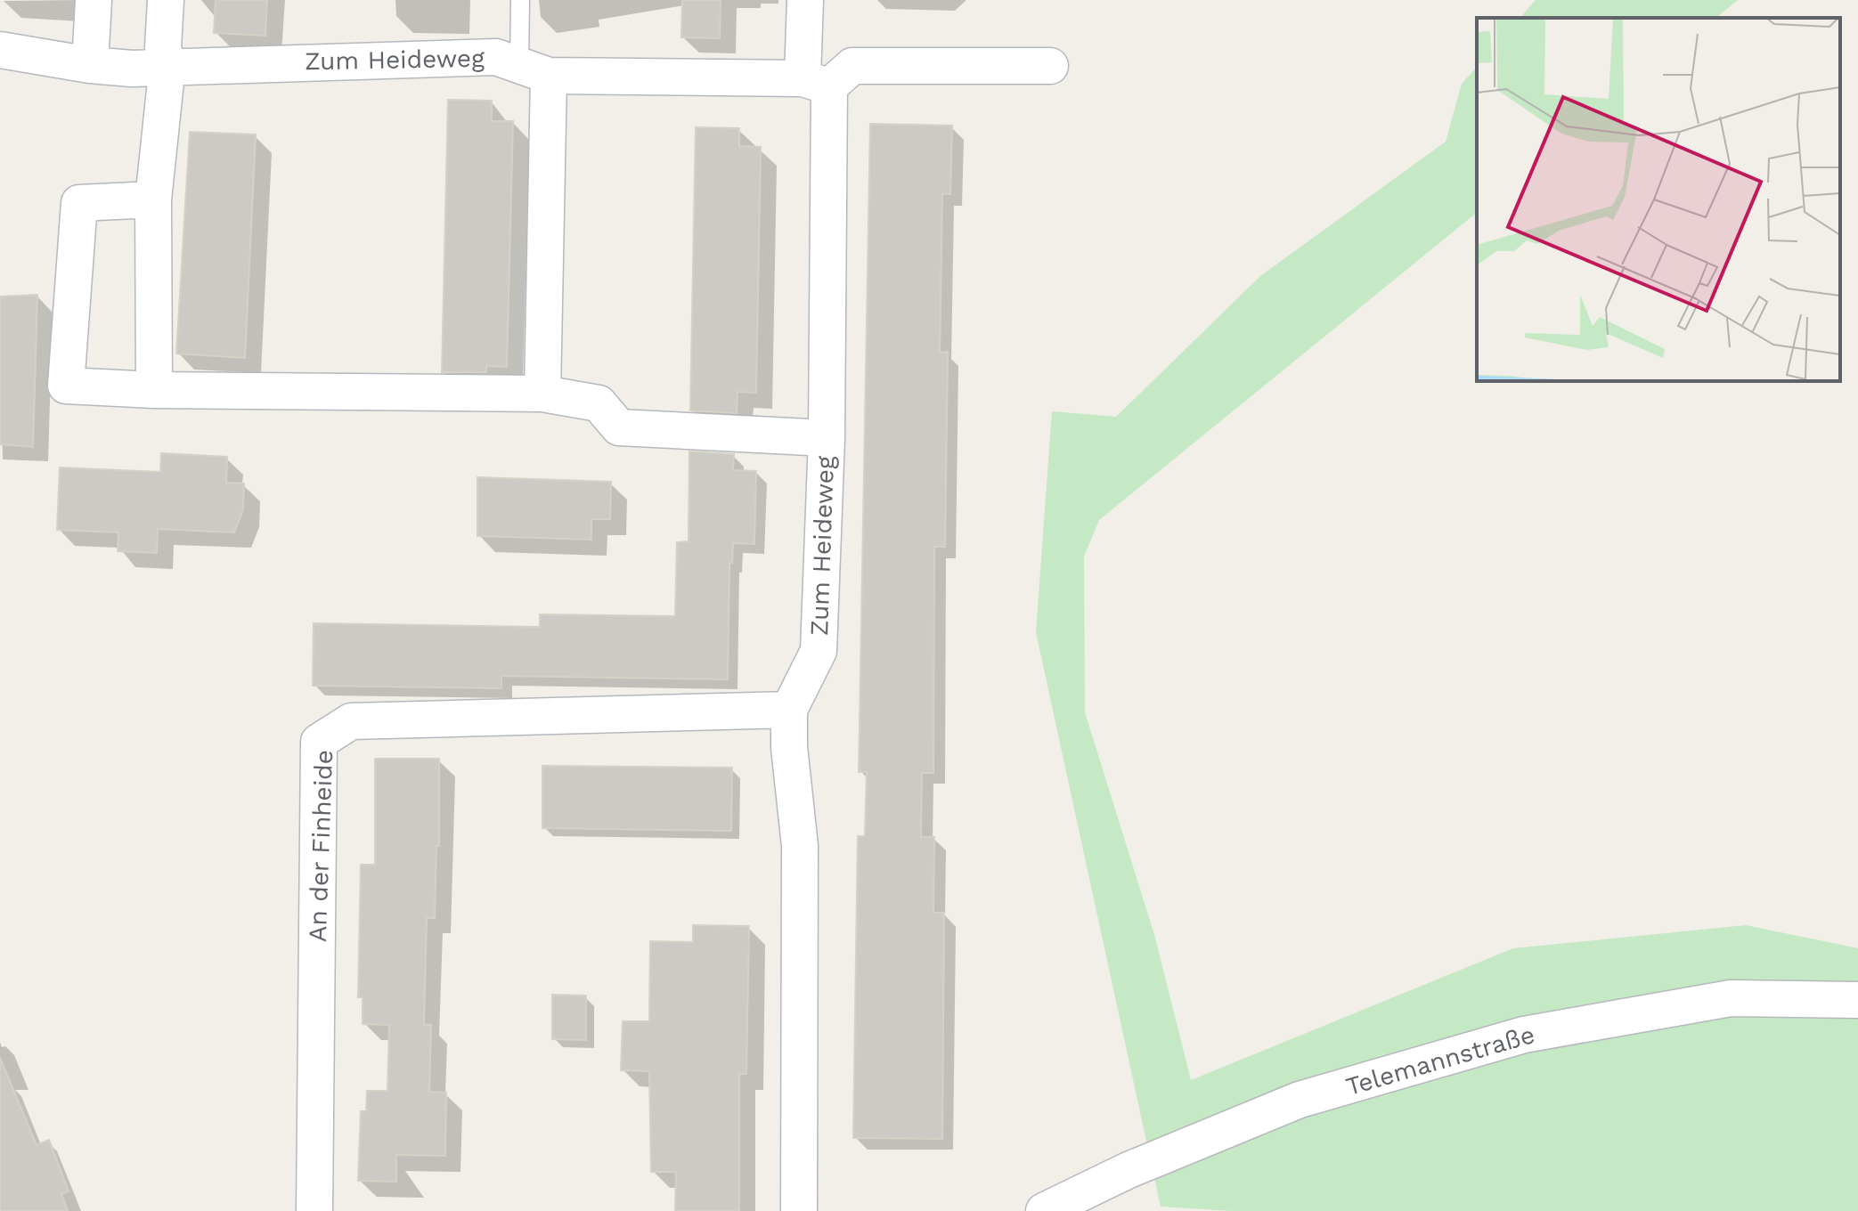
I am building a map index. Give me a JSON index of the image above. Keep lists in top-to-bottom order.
{
  "streets": {
    "street": ["Zum Heideweg", "An der Finheide", "Telemannstraße"]
  },
  "crossings": [
    ["Zum Heideweg", "An der Finheide"]
  ]
}
